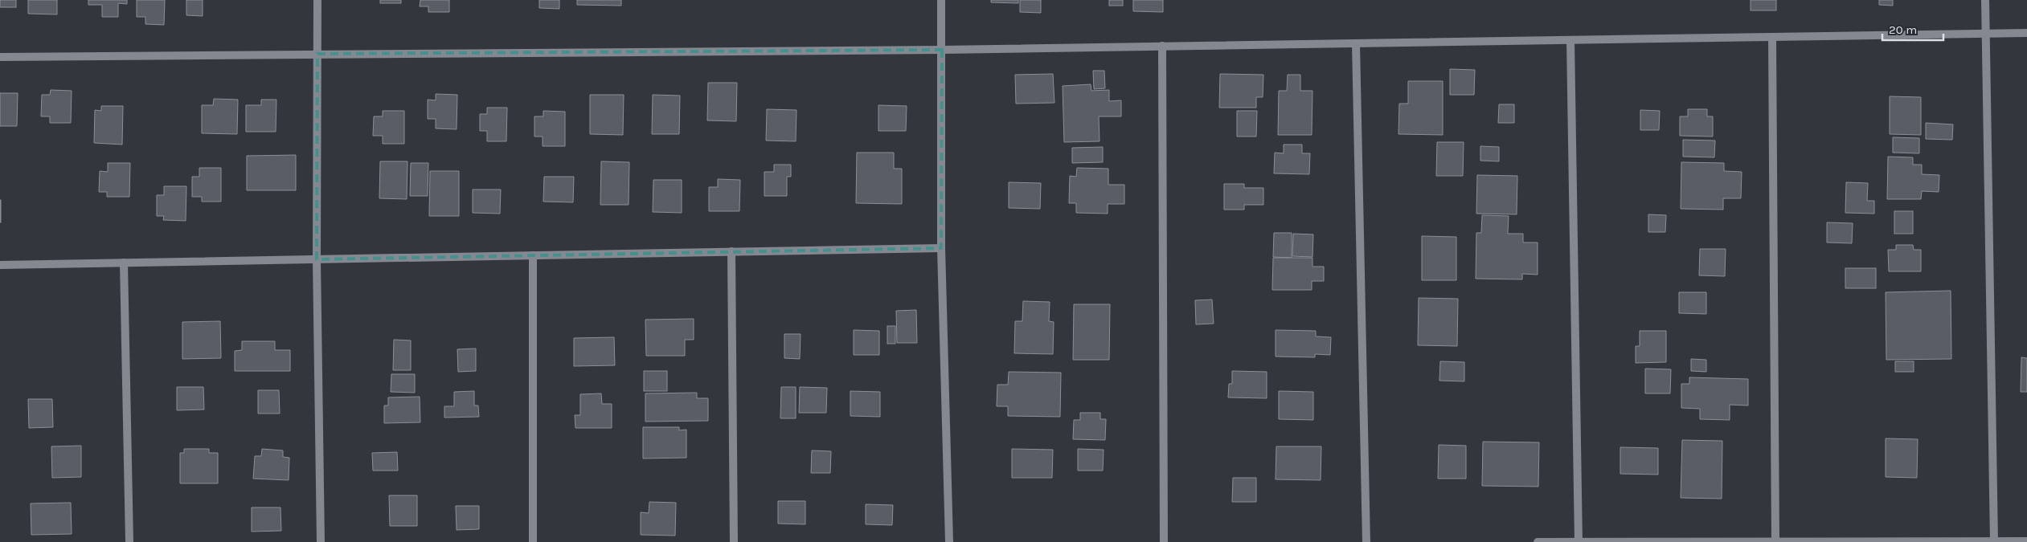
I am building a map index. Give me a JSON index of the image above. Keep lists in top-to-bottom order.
{
  "scale_bar": "20 m"
}
